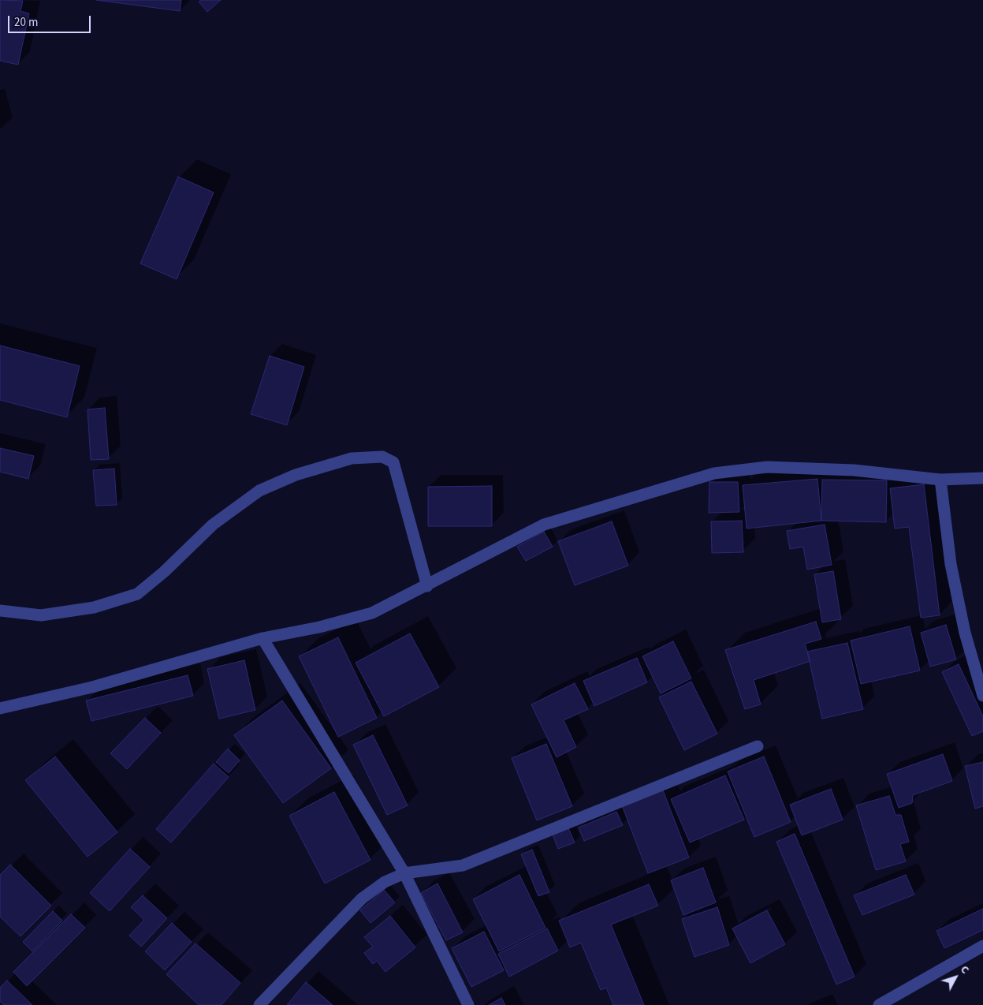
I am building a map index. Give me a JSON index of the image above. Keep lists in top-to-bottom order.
{
  "scale_bar": "20 m",
  "north": "top right"
}
